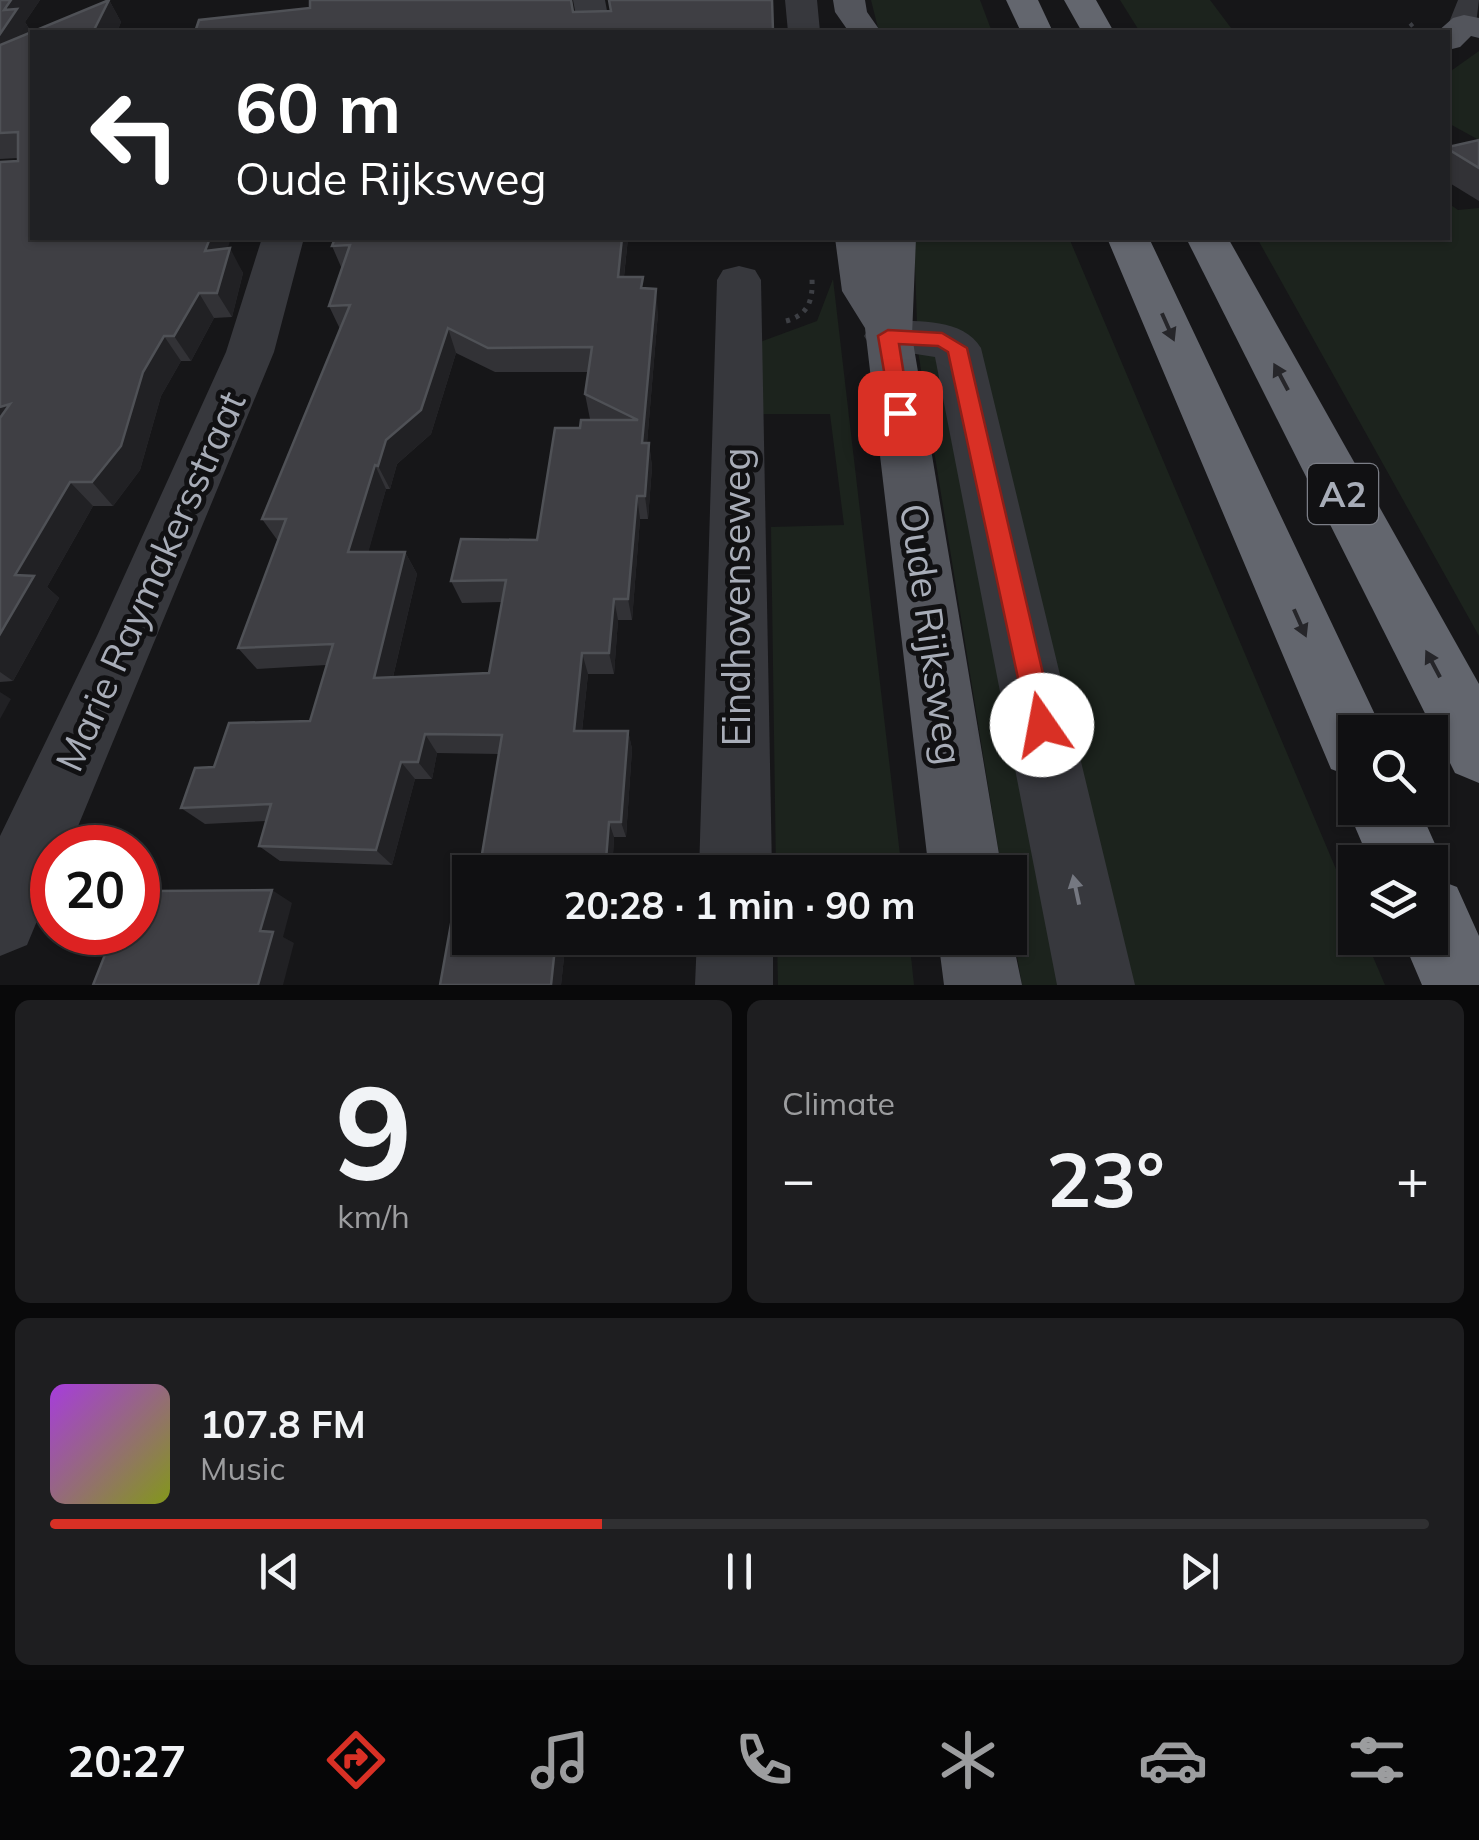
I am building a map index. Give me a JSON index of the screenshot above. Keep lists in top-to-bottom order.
{
  "streets": {
    "highway": ["A2"],
    "main road": ["Oude Rijksweg"],
    "street": ["Marie Raymakersstraat", "Eindhovenseweg"]
  },
  "page": {
    "turn": ["60 m", "Oude Rijksweg"],
    "limit": "20",
    "trip": "20:28 · 1 min · 90 m",
    "tile": [
      ["9", "km/h"],
      "Climate"
    ],
    "heat": ["−", "23°", "+"],
    "song": ["107.8 FM", "Music"],
    "tabs": "20:27"
  }
}
